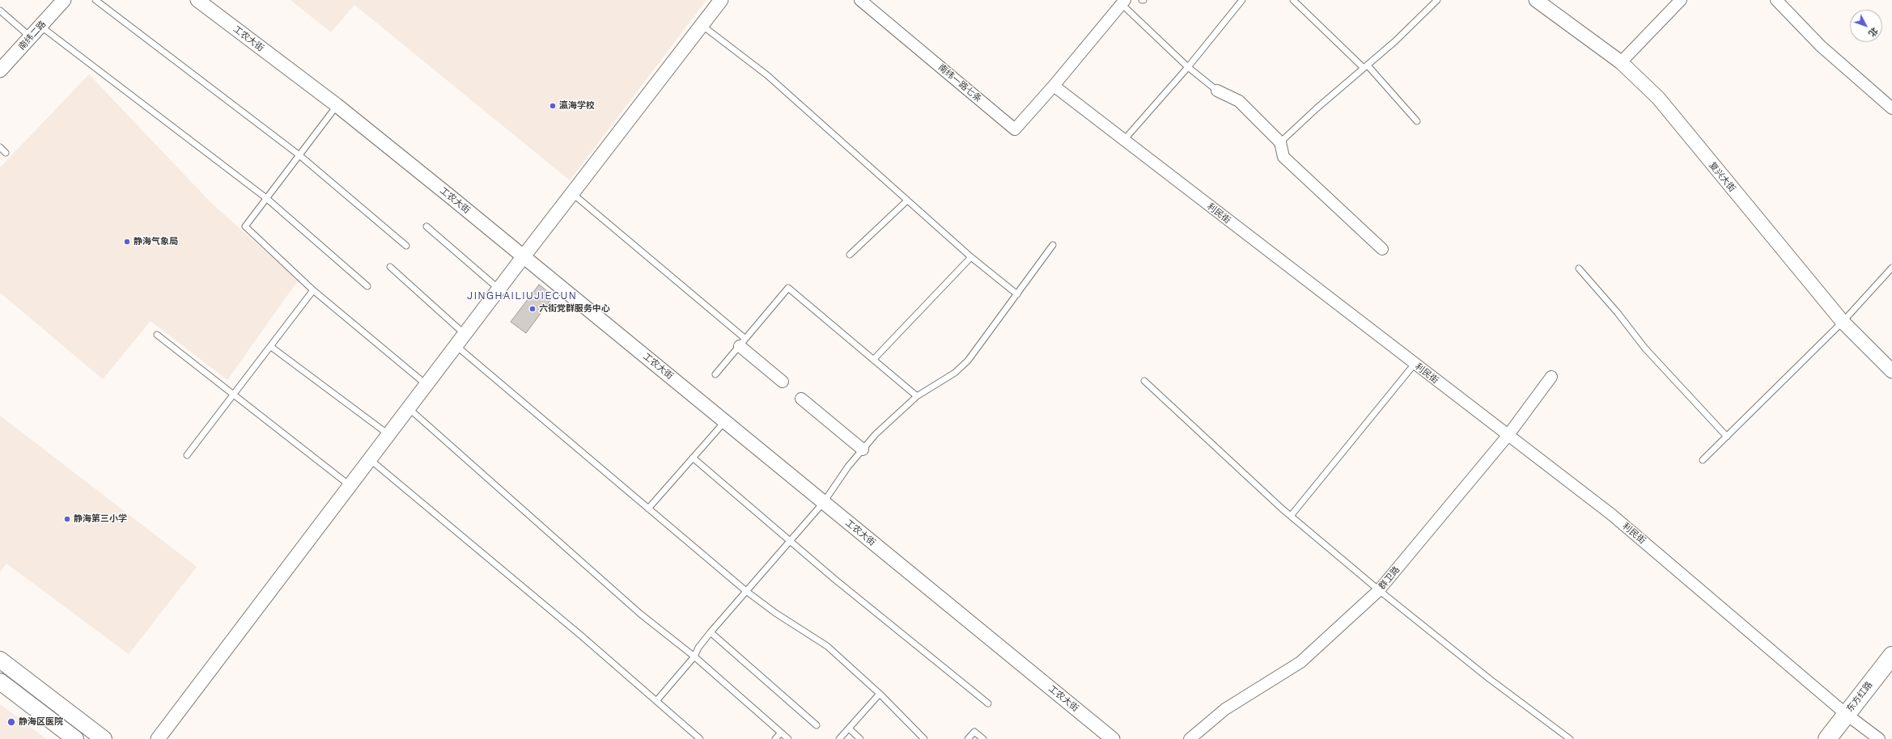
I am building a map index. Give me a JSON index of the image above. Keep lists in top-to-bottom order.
{
  "streets": {
    "main road": ["东方红路"],
    "street": [
      "南纬二路",
      "工农大街",
      "南纬一路七条",
      "复兴大街",
      "利民街",
      "群卫路"
    ]
  },
  "crossings": [
    ["南纬一路七条", "利民街"],
    ["利民街", "群卫路"],
    ["利民街", "东方红路"]
  ],
  "districts": ["JINGHAILIUJIECUN"],
  "places": [
    "瀛海学校",
    "静海气象局",
    "六街党群服务中心",
    "静海第三小学",
    "静海区医院"
  ],
  "north": "bottom right"
}
